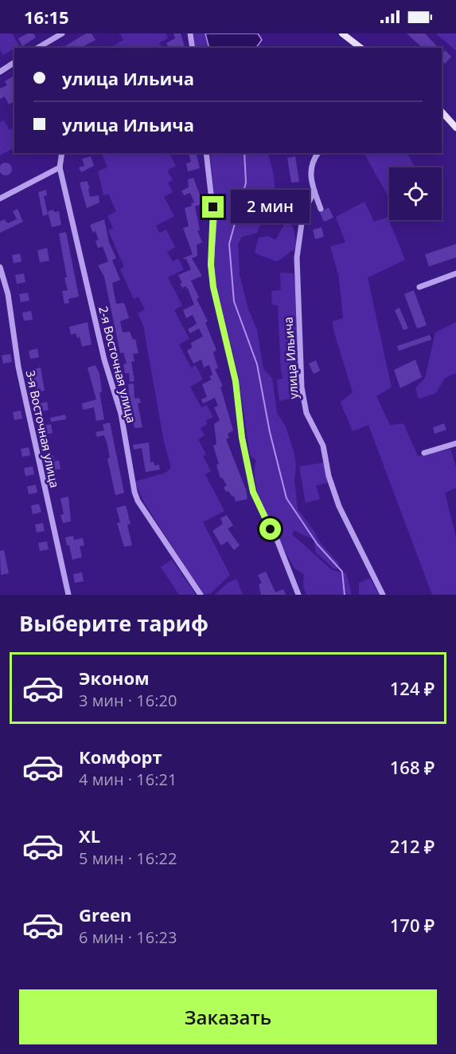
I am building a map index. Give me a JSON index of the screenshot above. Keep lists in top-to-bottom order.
{
  "streets": {
    "street": ["улица Ильича", "2-я Восточная улица", "3-я Восточная улица"]
  },
  "page": {
    "status": "16:15",
    "banner": ["улица Ильича", "улица Ильича"],
    "bubble": "2 мин",
    "heading": "Выберите тариф",
    "list": [
      {
        "name": "Эконом",
        "note": "3 мин · 16:20",
        "value": "124 ₽"
      },
      {
        "name": "Комфорт",
        "note": "4 мин · 16:21",
        "value": "168 ₽"
      },
      {
        "name": "XL",
        "note": "5 мин · 16:22",
        "value": "212 ₽"
      },
      {
        "name": "Green",
        "note": "6 мин · 16:23",
        "value": "170 ₽"
      }
    ],
    "buttons": "Заказать"
  }
}
